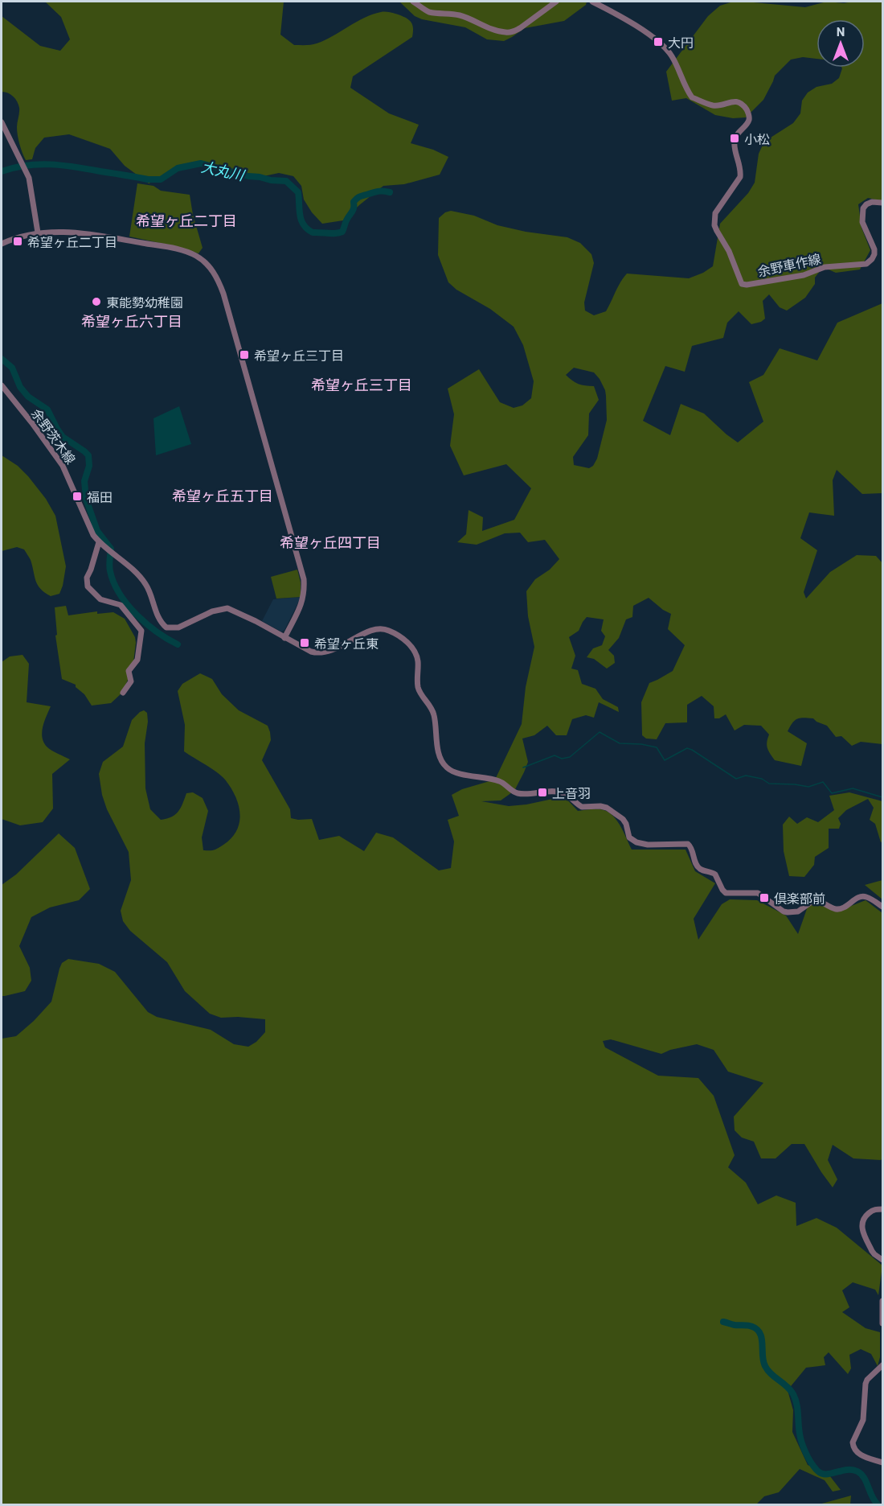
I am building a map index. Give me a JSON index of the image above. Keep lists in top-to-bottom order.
{
  "streets": {
    "main road": ["余野車作線", "余野茨木線"]
  },
  "districts": [
    "希望ヶ丘二丁目",
    "希望ヶ丘六丁目",
    "希望ヶ丘三丁目",
    "希望ヶ丘五丁目",
    "希望ヶ丘四丁目"
  ],
  "water": ["大丸川"],
  "places": {
    "transit": [
      "大円",
      "小松",
      "希望ヶ丘二丁目",
      "希望ヶ丘三丁目",
      "福田",
      "希望ヶ丘東",
      "上音羽",
      "倶楽部前"
    ],
    "other": ["東能勢幼稚園"]
  },
  "north": "top"
}
